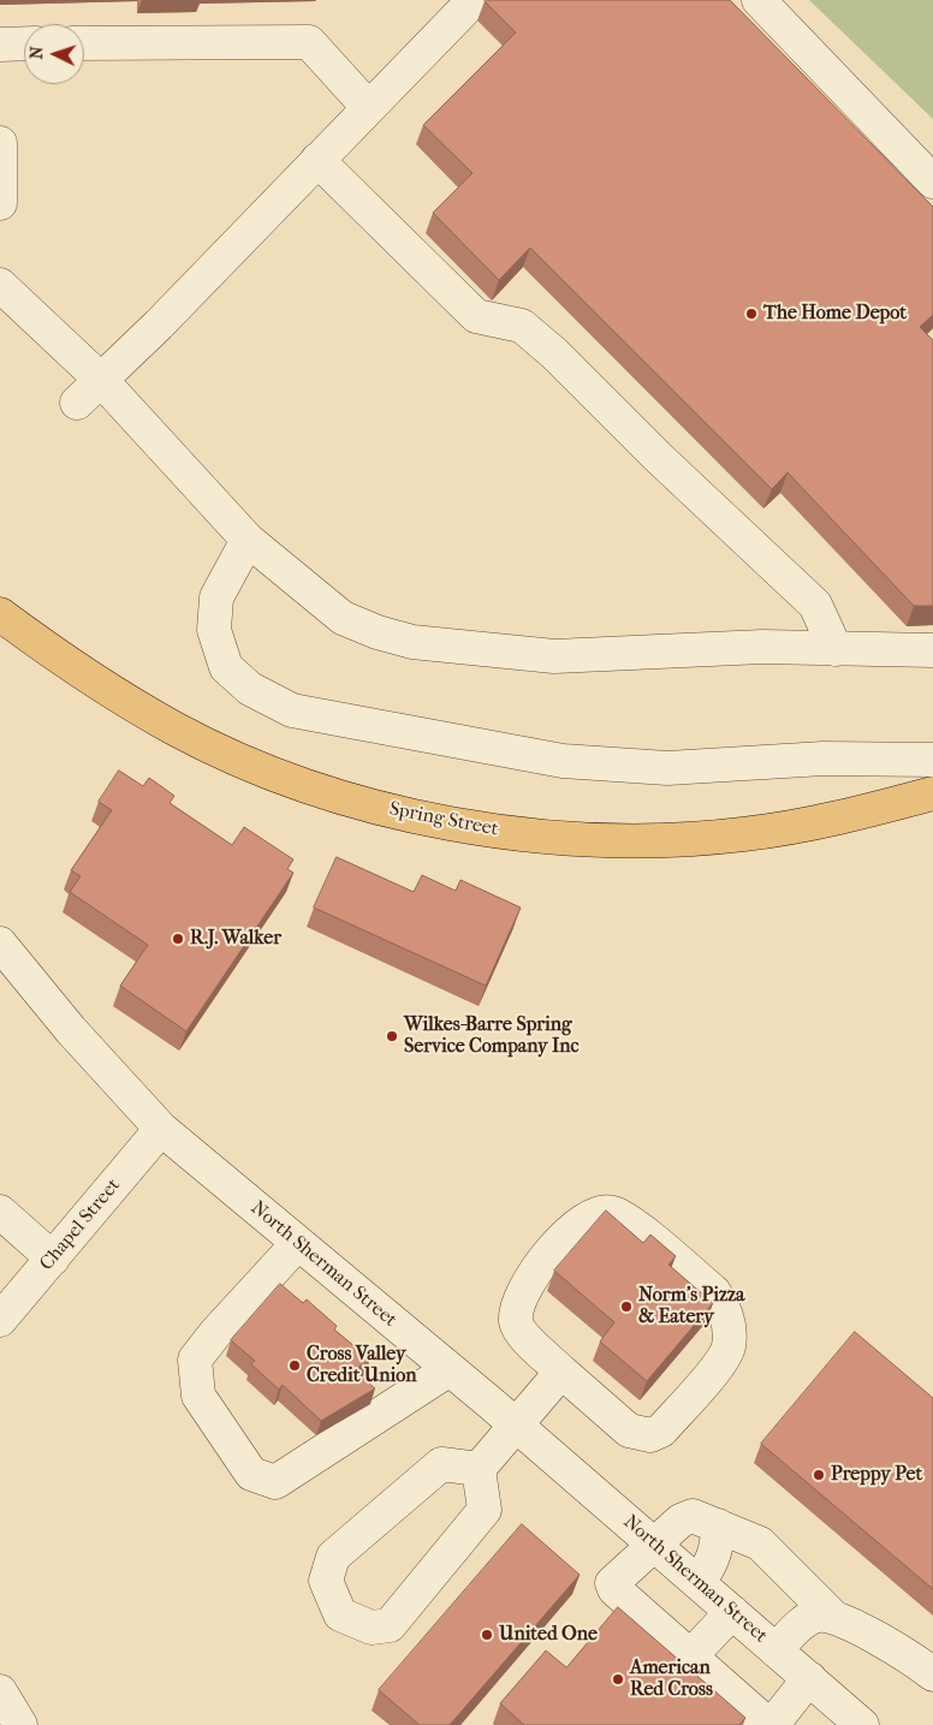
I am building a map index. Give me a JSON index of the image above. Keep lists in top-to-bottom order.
{
  "streets": {
    "main road": ["Spring Street"],
    "street": ["Chapel Street", "North Sherman Street"]
  },
  "crossings": [
    ["Chapel Street", "North Sherman Street"]
  ],
  "places": [
    "The Home Depot",
    "R.J. Walker",
    "Wilkes-Barre Spring Service Company Inc",
    "Norm's Pizza & Eatery",
    "Cross Valley Credit Union",
    "Preppy Pet",
    "United One",
    "American Red Cross"
  ],
  "north": "left"
}
